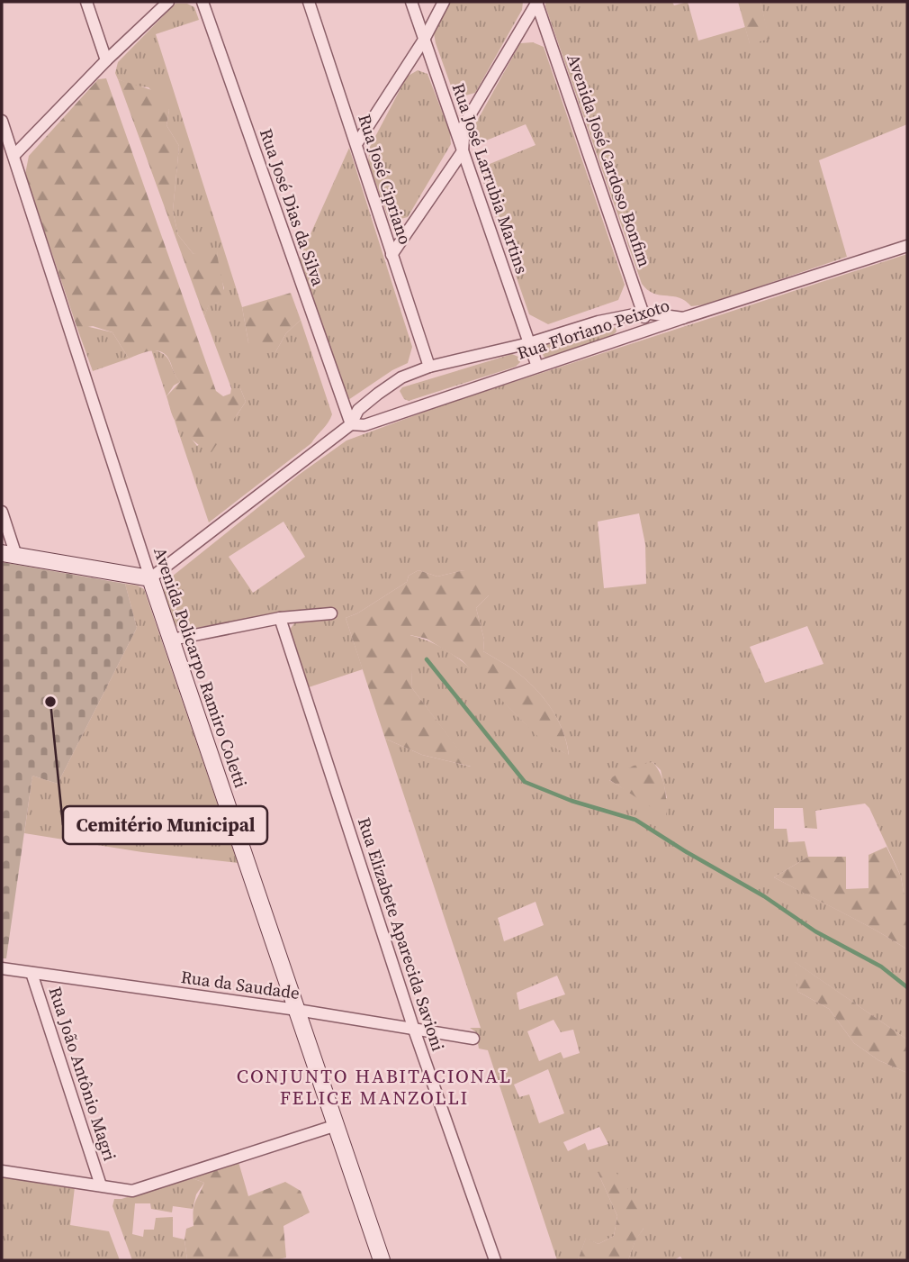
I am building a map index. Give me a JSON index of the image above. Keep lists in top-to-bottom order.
{
  "streets": {
    "street": [
      "Avenida José Cardoso Bonfim",
      "Rua José Larrubia Martins",
      "Rua José Cipriano",
      "Rua José Dias da Silva",
      "Rua Floriano Peixoto",
      "Avenida Policarpo Ramiro Coletti",
      "Rua Elizabete Aparecida Savioni",
      "Rua da Saudade",
      "Rua João Antônio Magri"
    ]
  },
  "crossings": [
    ["Avenida José Cardoso Bonfim", "Rua Floriano Peixoto"],
    ["Rua José Larrubia Martins", "Rua Floriano Peixoto"],
    ["Rua José Cipriano", "Rua Floriano Peixoto"],
    ["Rua José Dias da Silva", "Rua Floriano Peixoto"],
    ["Rua Floriano Peixoto", "Avenida Policarpo Ramiro Coletti"],
    ["Avenida Policarpo Ramiro Coletti", "Rua da Saudade"],
    ["Rua Elizabete Aparecida Savioni", "Rua da Saudade"],
    ["Rua da Saudade", "Rua João Antônio Magri"]
  ],
  "districts": ["CONJUNTO HABITACIONAL FELICE MANZOLLI"],
  "places": ["Cemitério Municipal"]
}
